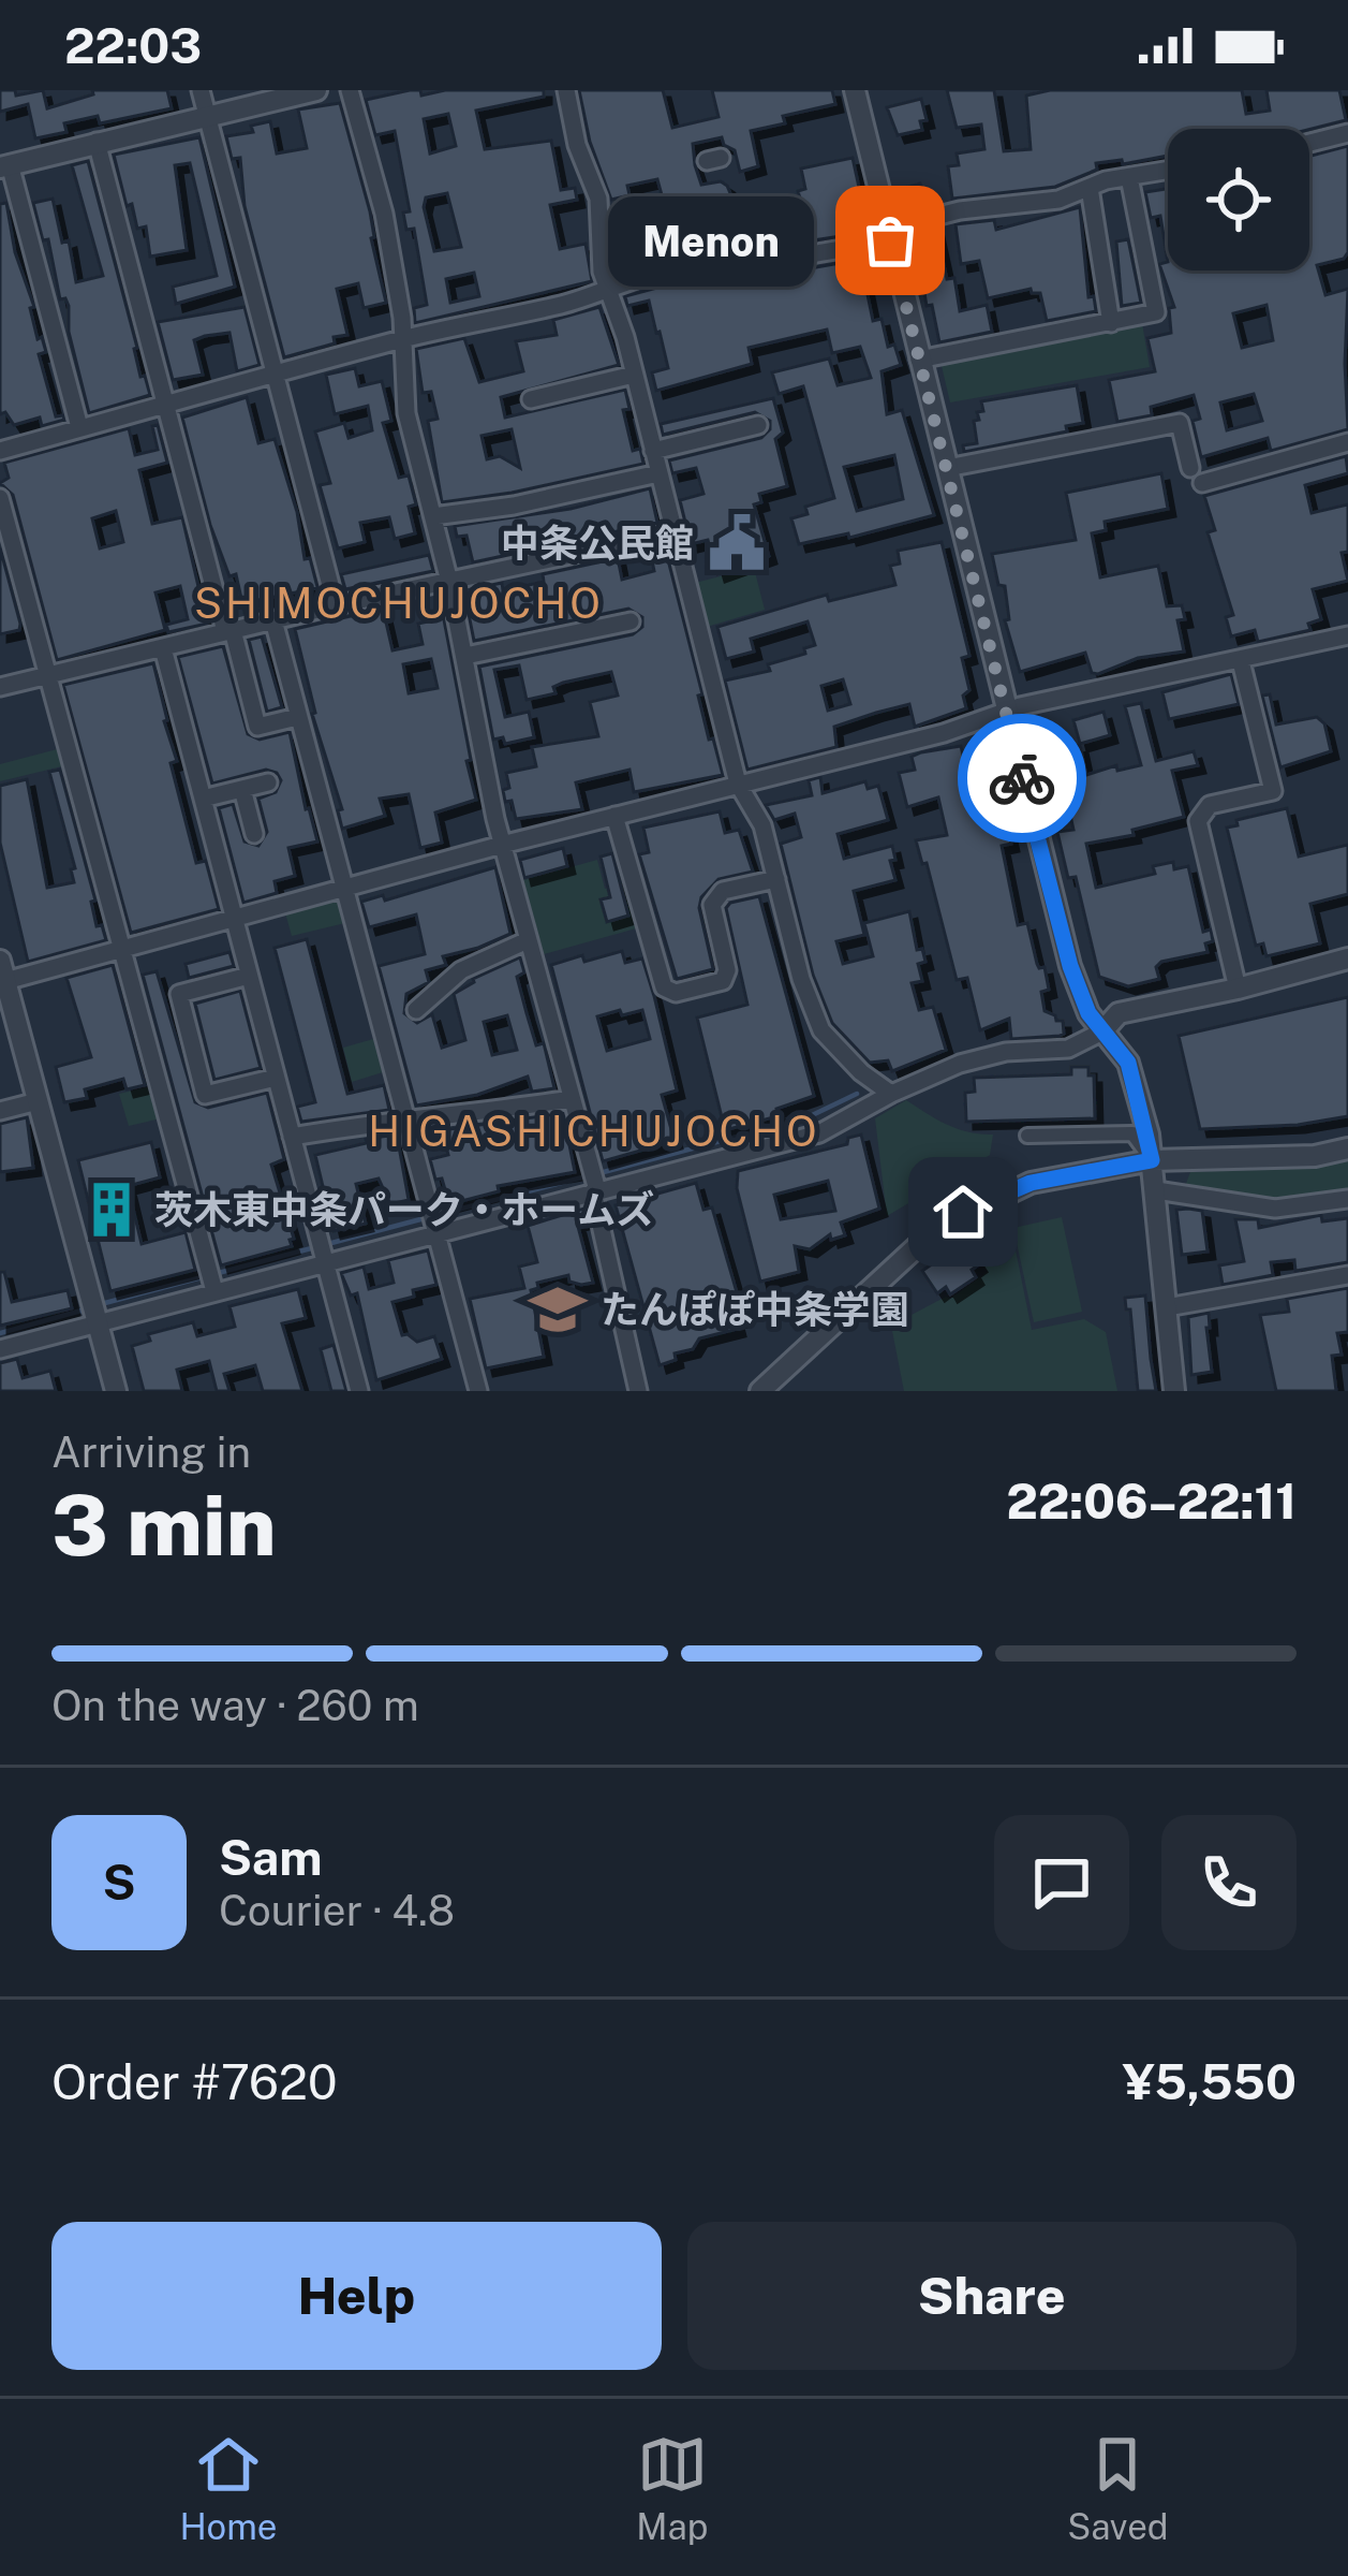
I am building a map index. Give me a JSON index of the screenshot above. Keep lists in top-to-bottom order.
{
  "districts": ["SHIMOCHUJOCHO", "HIGASHICHUJOCHO"],
  "places": {
    "other": ["Menon"],
    "public building": ["中条公民館"],
    "building": ["茨木東中条パーク・ホームズ"],
    "school or university": ["たんぽぽ中条学園"]
  },
  "page": {
    "status": "22:03",
    "bubble": "Menon",
    "heading": ["3 min", "Arriving in", "22:06–22:11"],
    "panel": [
      "Sam",
      "Courier · 4.8",
      "Order #7620",
      "¥5,550"
    ],
    "bar": "On the way · 260 m",
    "round": "S",
    "buttons": ["Help", "Share"],
    "tabs": ["Home", "Map", "Saved"]
  }
}
